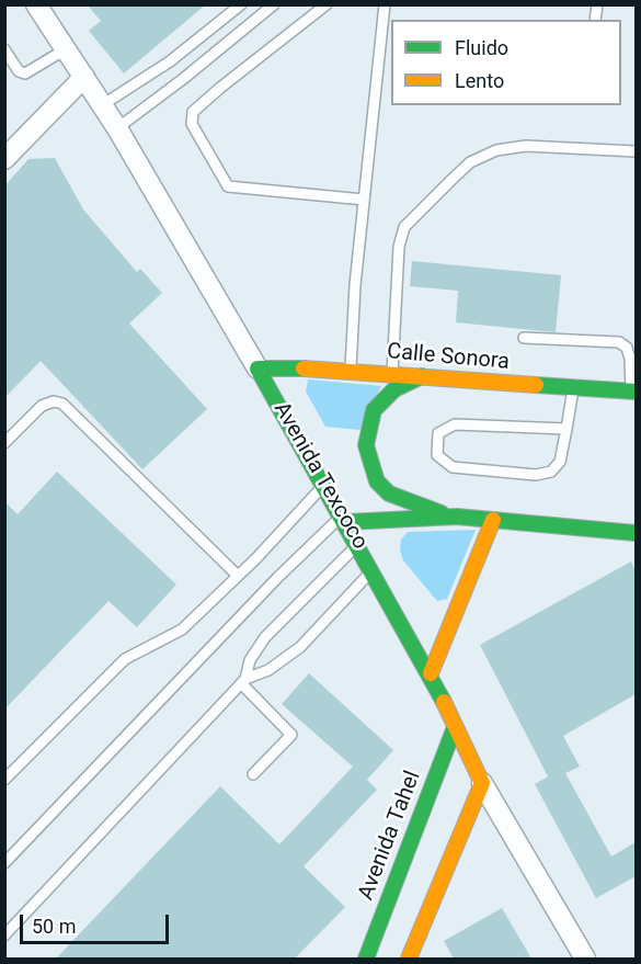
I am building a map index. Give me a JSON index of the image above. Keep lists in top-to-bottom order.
{
  "streets": {
    "street": ["Calle Sonora", "Avenida Texcoco", "Avenida Tahel"]
  },
  "crossings": [
    ["Calle Sonora", "Avenida Texcoco"],
    ["Avenida Texcoco", "Avenida Tahel"]
  ],
  "legend": ["Fluido", "Lento"],
  "scale_bar": "50 m"
}
